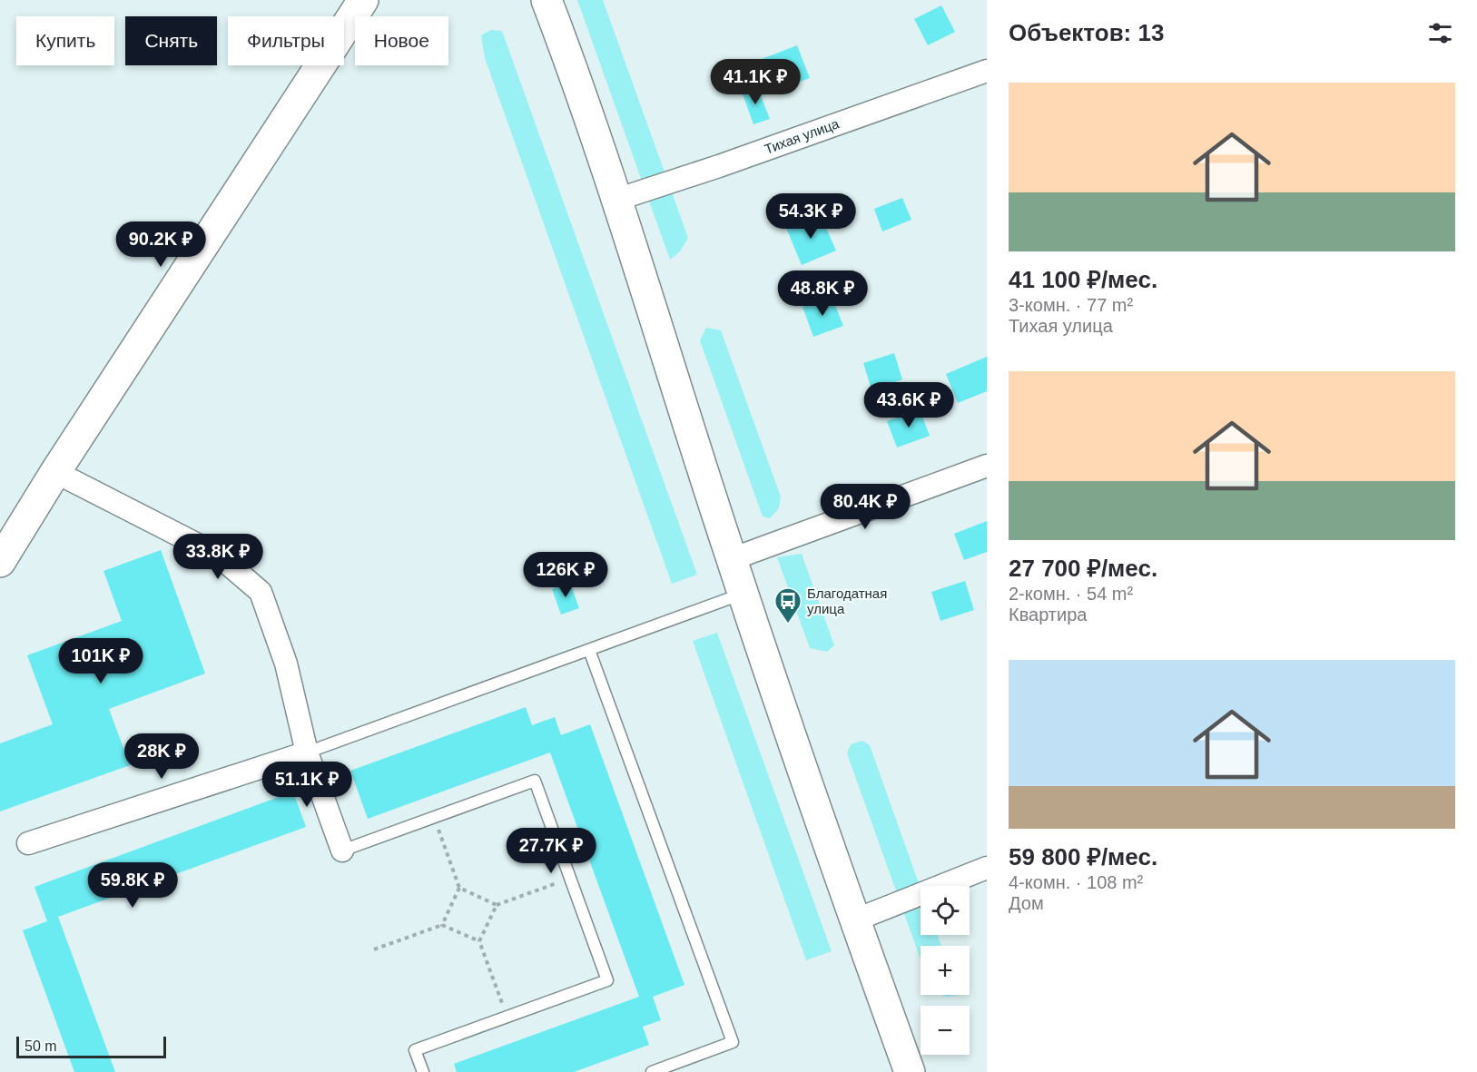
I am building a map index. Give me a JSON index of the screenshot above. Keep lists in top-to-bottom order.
{
  "streets": {
    "street": ["Тихая улица"]
  },
  "places": {
    "bus stop": ["Благодатная улица"]
  },
  "scale_bar": "50 m",
  "page": {
    "heading": "Объектов: 13",
    "chip": [
      "Купить",
      "Снять",
      "Фильтры",
      "Новое"
    ],
    "price": [
      "41.1K ₽",
      "54.3K ₽",
      "90.2K ₽",
      "48.8K ₽",
      "43.6K ₽",
      "80.4K ₽",
      "33.8K ₽",
      "126K ₽",
      "101K ₽",
      "28K ₽",
      "51.1K ₽",
      "27.7K ₽",
      "59.8K ₽"
    ],
    "list": [
      {
        "name": "41 100 ₽/мес.",
        "note": "3-комн. · 77 m² · Тихая улица"
      },
      {
        "name": "27 700 ₽/мес.",
        "note": "2-комн. · 54 m² · Квартира"
      },
      {
        "name": "59 800 ₽/мес.",
        "note": "4-комн. · 108 m² · Дом"
      }
    ],
    "map_buttons": ["+", "−"],
    "scale": "50 m"
  }
}
